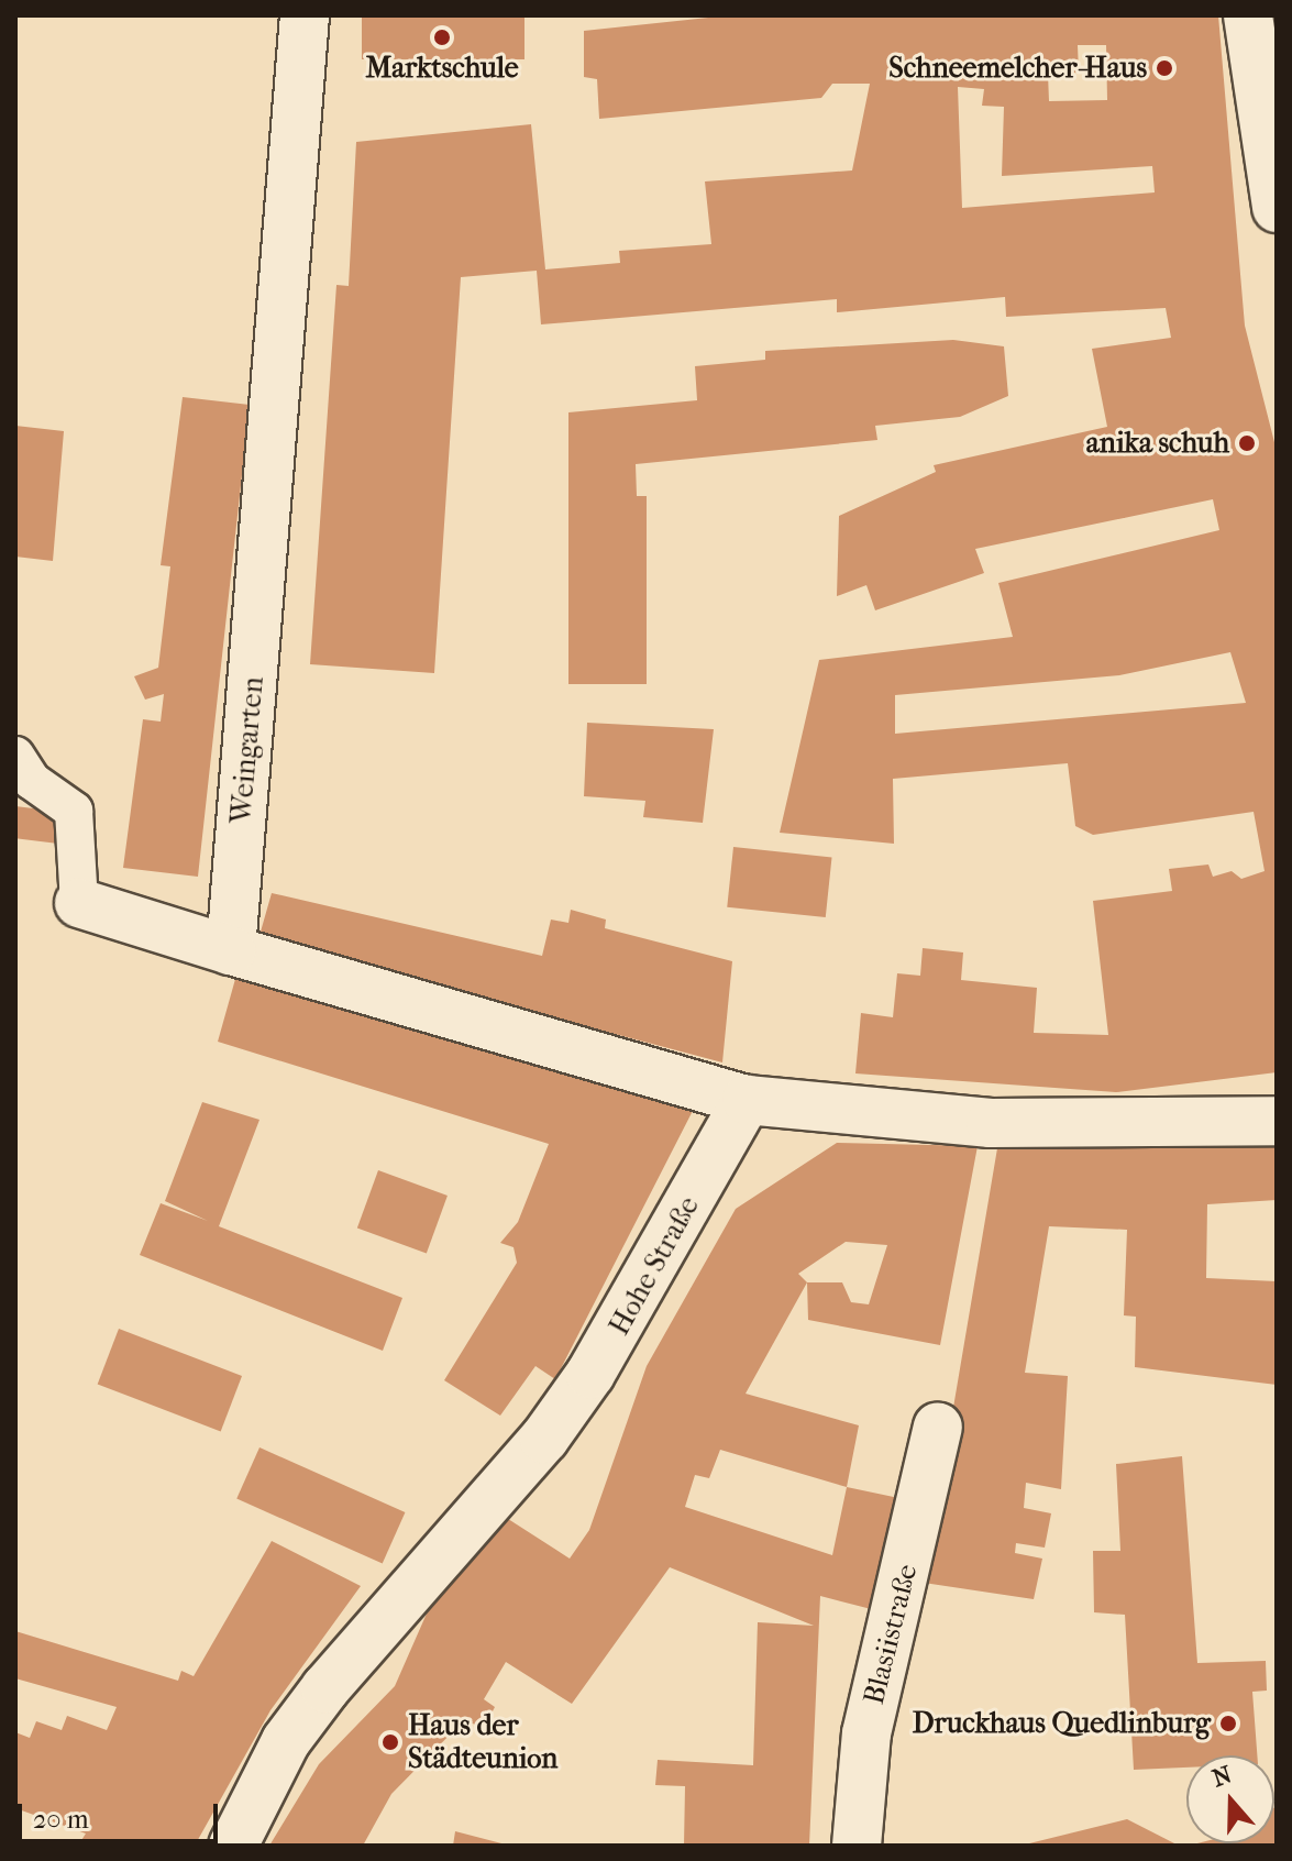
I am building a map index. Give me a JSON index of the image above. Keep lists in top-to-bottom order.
{
  "streets": {
    "street": ["Weingarten", "Hohe Straße", "Blasiistraße"]
  },
  "places": [
    "Marktschule",
    "Schneemelcher-Haus",
    "anika schuh",
    "Druckhaus Quedlinburg",
    "Haus der Städteunion"
  ],
  "scale_bar": "20 m",
  "north": "top"
}
